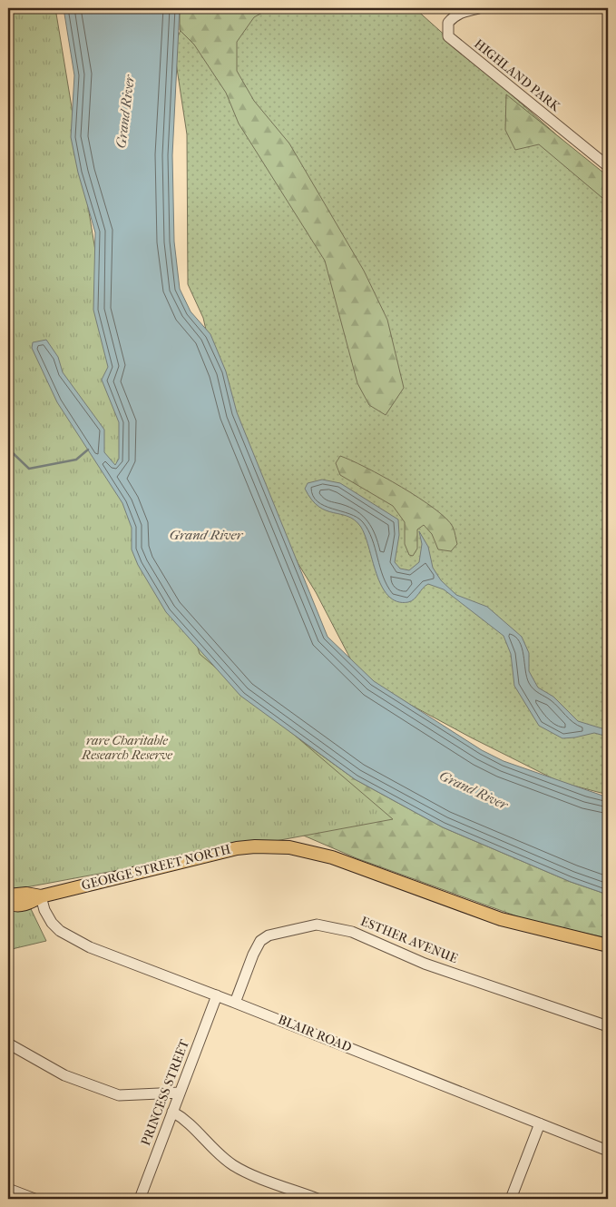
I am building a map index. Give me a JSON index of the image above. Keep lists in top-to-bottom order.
{
  "streets": {
    "main road": ["GEORGE STREET NORTH"],
    "street": [
      "HIGHLAND PARK",
      "ESTHER AVENUE",
      "BLAIR ROAD",
      "PRINCESS STREET"
    ]
  },
  "crossings": [
    ["GEORGE STREET NORTH", "BLAIR ROAD"],
    ["ESTHER AVENUE", "BLAIR ROAD"],
    ["BLAIR ROAD", "PRINCESS STREET"]
  ],
  "water": ["Grand River"],
  "parks": ["rare Charitable Research Reserve"]
}
